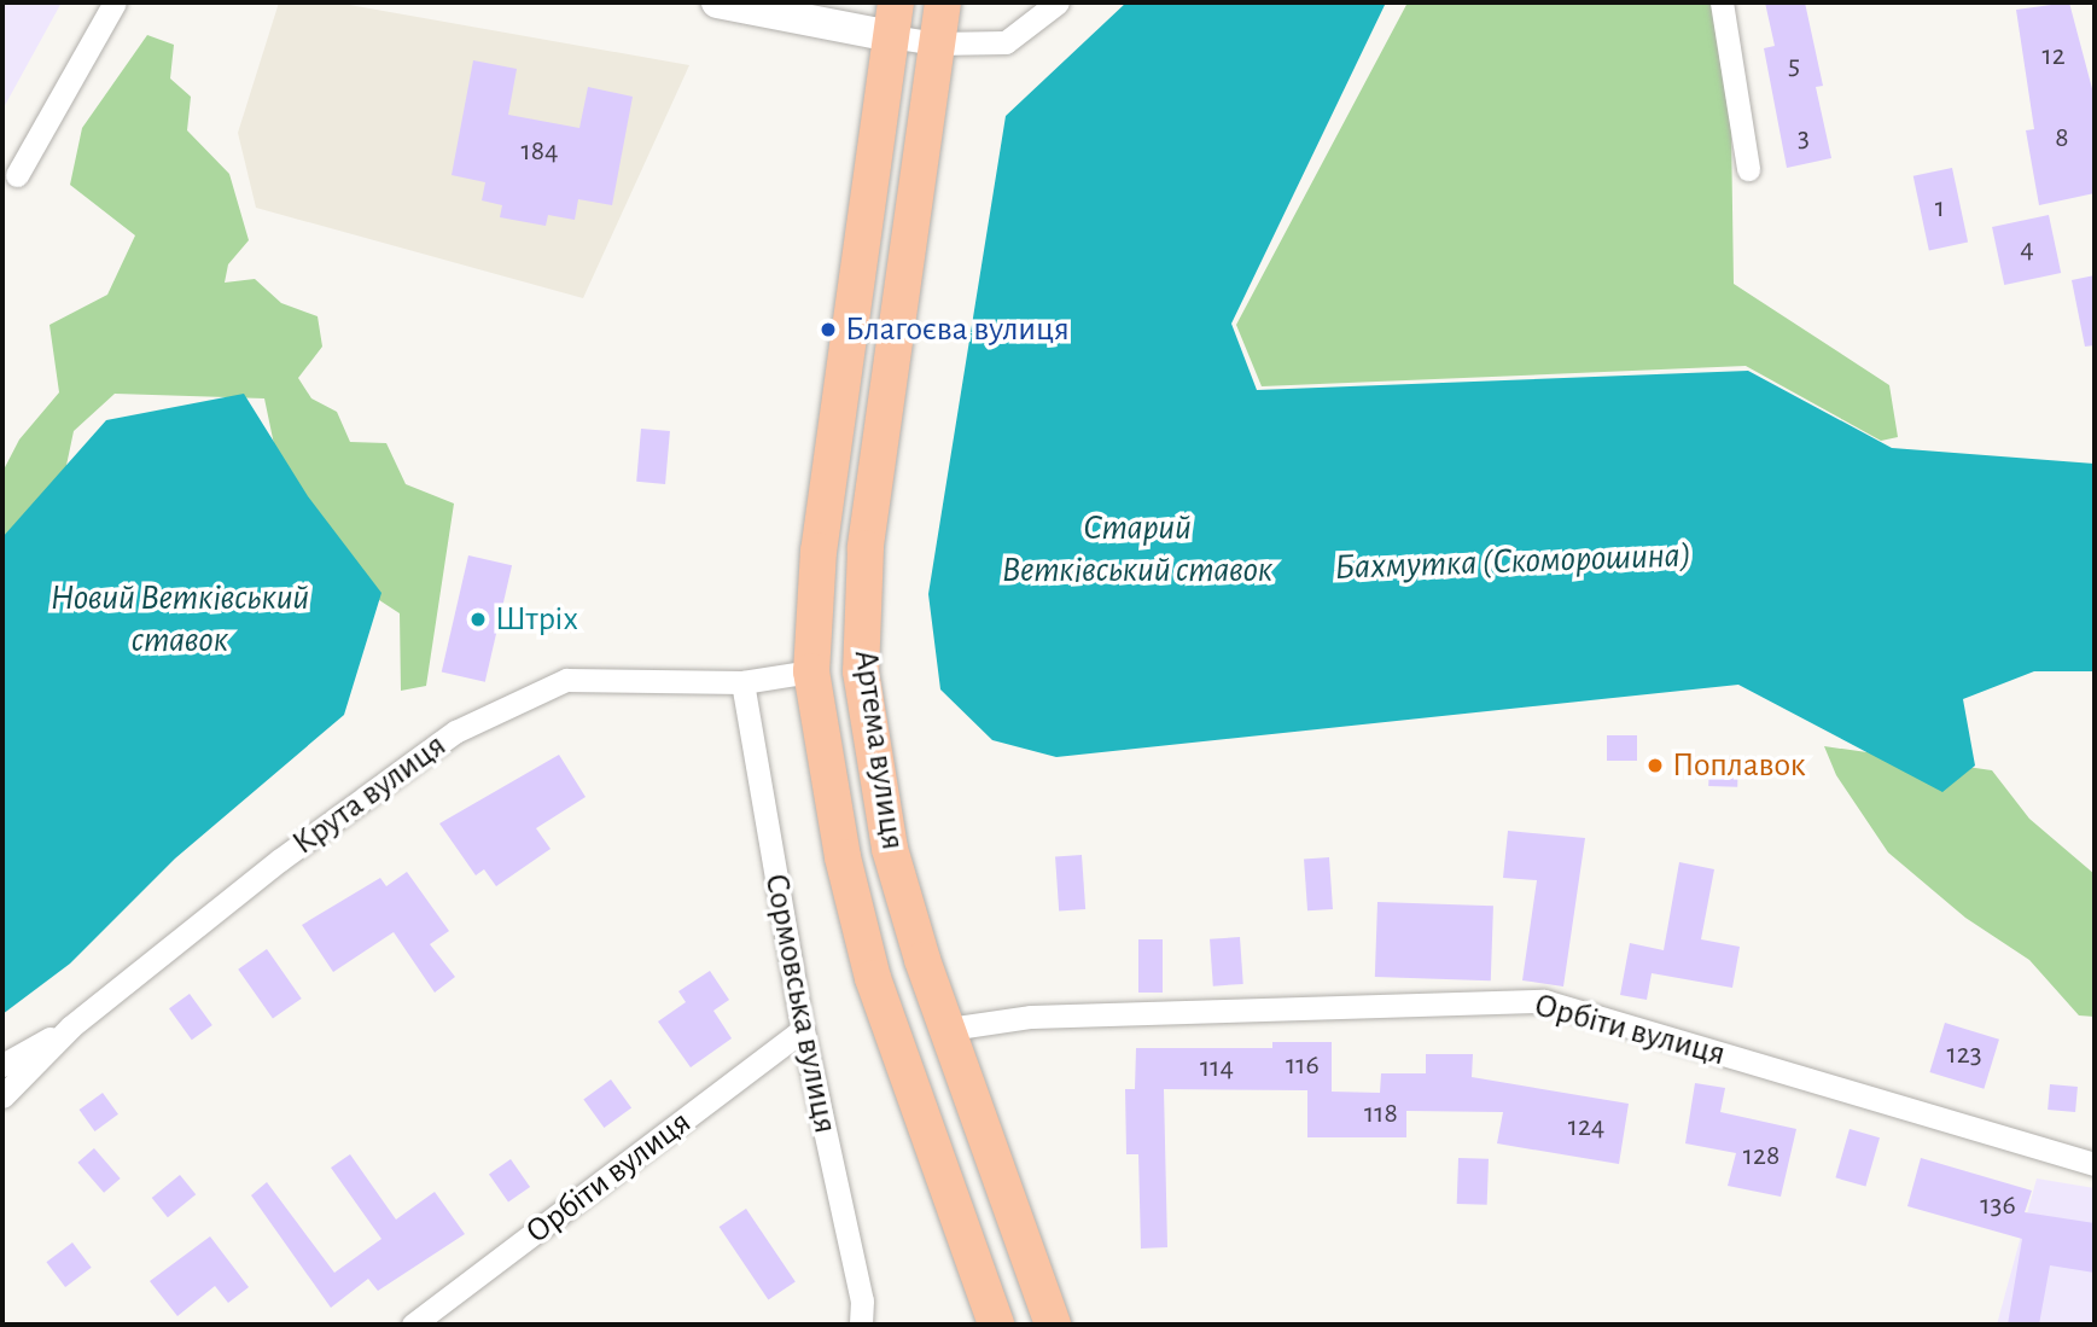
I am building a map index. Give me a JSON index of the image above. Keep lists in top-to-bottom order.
{
  "streets": {
    "main road": ["Артема вулиця"],
    "street": ["Крута вулиця", "Сормовська вулиця", "Орбіти вулиця"]
  },
  "crossings": [
    ["Артема вулиця", "Крута вулиця"],
    ["Артема вулиця", "Орбіти вулиця"],
    ["Крута вулиця", "Сормовська вулиця"],
    ["Сормовська вулиця", "Орбіти вулиця"]
  ],
  "water": ["Старий Ветківський ставок", "Бахмутка (Скоморошина)", "Новий Ветківський ставок"],
  "places": ["Благоєва вулиця", "Штріх", "Поплавок"],
  "house_numbers": [
    "12",
    "5",
    "3",
    "8",
    "184",
    "1",
    "4",
    "123",
    "116",
    "114",
    "118",
    "124",
    "128",
    "136"
  ]
}
